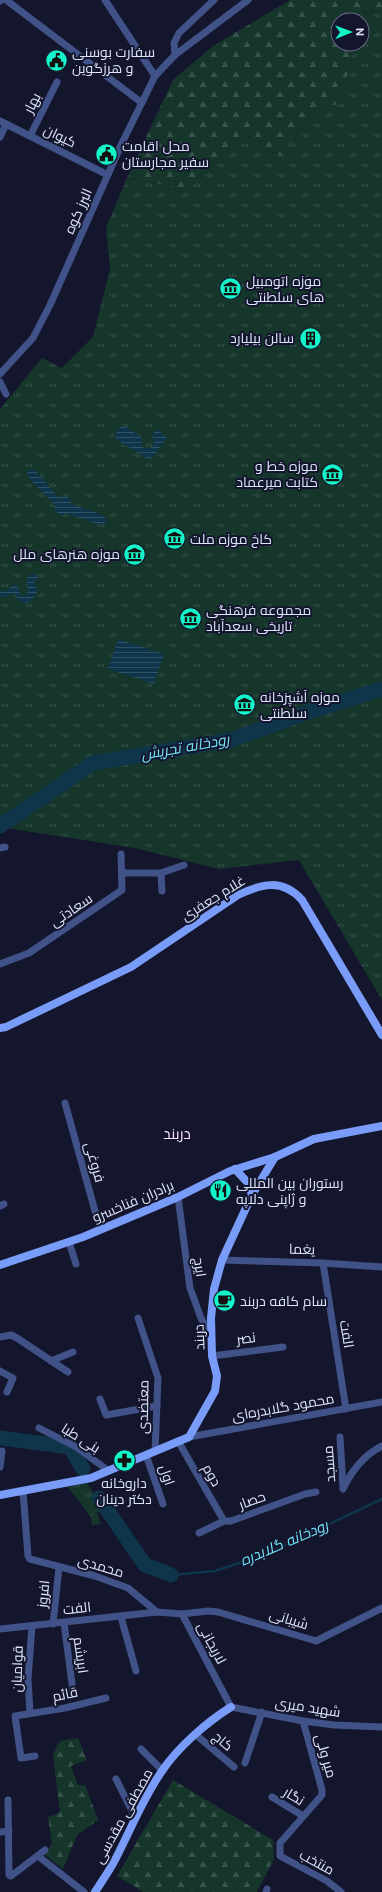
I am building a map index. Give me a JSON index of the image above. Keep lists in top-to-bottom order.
{
  "streets": {
    "main road": [
      "غلام جعفری",
      "برادران فناخسرو",
      "دربند",
      "مصطفی مقدسی"
    ],
    "street": [
      "بهار",
      "کیوان",
      "البرز کوه",
      "سعادتی",
      "فروغی",
      "یغما",
      "ایرج",
      "الفت",
      "نصر",
      "معتضدی",
      "محمود گلابدره‌ای",
      "بنی طبا",
      "مسجد",
      "اول",
      "دوم",
      "حصار",
      "محمدی",
      "افروز",
      "شیبانی",
      "لاریجانی",
      "ابریشم",
      "قوامیان",
      "قائم",
      "شهید میری",
      "کاج",
      "میر ولی",
      "نگار",
      "منتخب"
    ]
  },
  "crossings": [
    ["بهار", "کیوان"],
    ["کیوان", "البرز کوه"],
    ["فروغی", "برادران فناخسرو"],
    ["برادران فناخسرو", "ایرج"],
    ["برادران فناخسرو", "دربند"],
    ["یغما", "الفت"],
    ["یغما", "دربند"],
    ["ایرج", "دربند"],
    ["الفت", "محمود گلابدره‌ای"],
    ["الفت", "محمدی"],
    ["الفت", "افروز"],
    ["الفت", "لاریجانی"],
    ["الفت", "ابریشم"],
    ["الفت", "قوامیان"],
    ["دربند", "نصر"],
    ["دربند", "محمود گلابدره‌ای"],
    ["دوم", "حصار"],
    ["محمدی", "افروز"],
    ["محمدی", "لاریجانی"],
    ["شیبانی", "لاریجانی"],
    ["لاریجانی", "شهید میری"],
    ["لاریجانی", "مصطفی مقدسی"],
    ["قوامیان", "قائم"],
    ["شهید میری", "میر ولی"],
    ["شهید میری", "مصطفی مقدسی"],
    ["کاج", "مصطفی مقدسی"],
    ["میر ولی", "نگار"],
    ["میر ولی", "منتخب"]
  ],
  "districts": ["دربند"],
  "water": ["رودخانه تجریش", "رودخانه گلابدره"],
  "places": {
    "public building": ["سفارت بوسنی و هرزگوین", "محل اقامت سفیر مجارستان"],
    "museum": [
      "موزه اتومبیل های سلطنتی",
      "موزه خط و کتابت میرعماد",
      "کاخ موزه ملت",
      "موزه هنرهای ملل",
      "مجموعه فرهنگی تاریخی سعدآباد",
      "موزه آشپزخانه سلطنتی"
    ],
    "building": ["سالن بیلیارد"],
    "restaurant": ["رستوران بین المللی و ژاپنی دلاپه"],
    "cafe": ["سام کافه دربند"],
    "pharmacy": ["داروخانه دکتر دینان"]
  },
  "north": "right"
}
